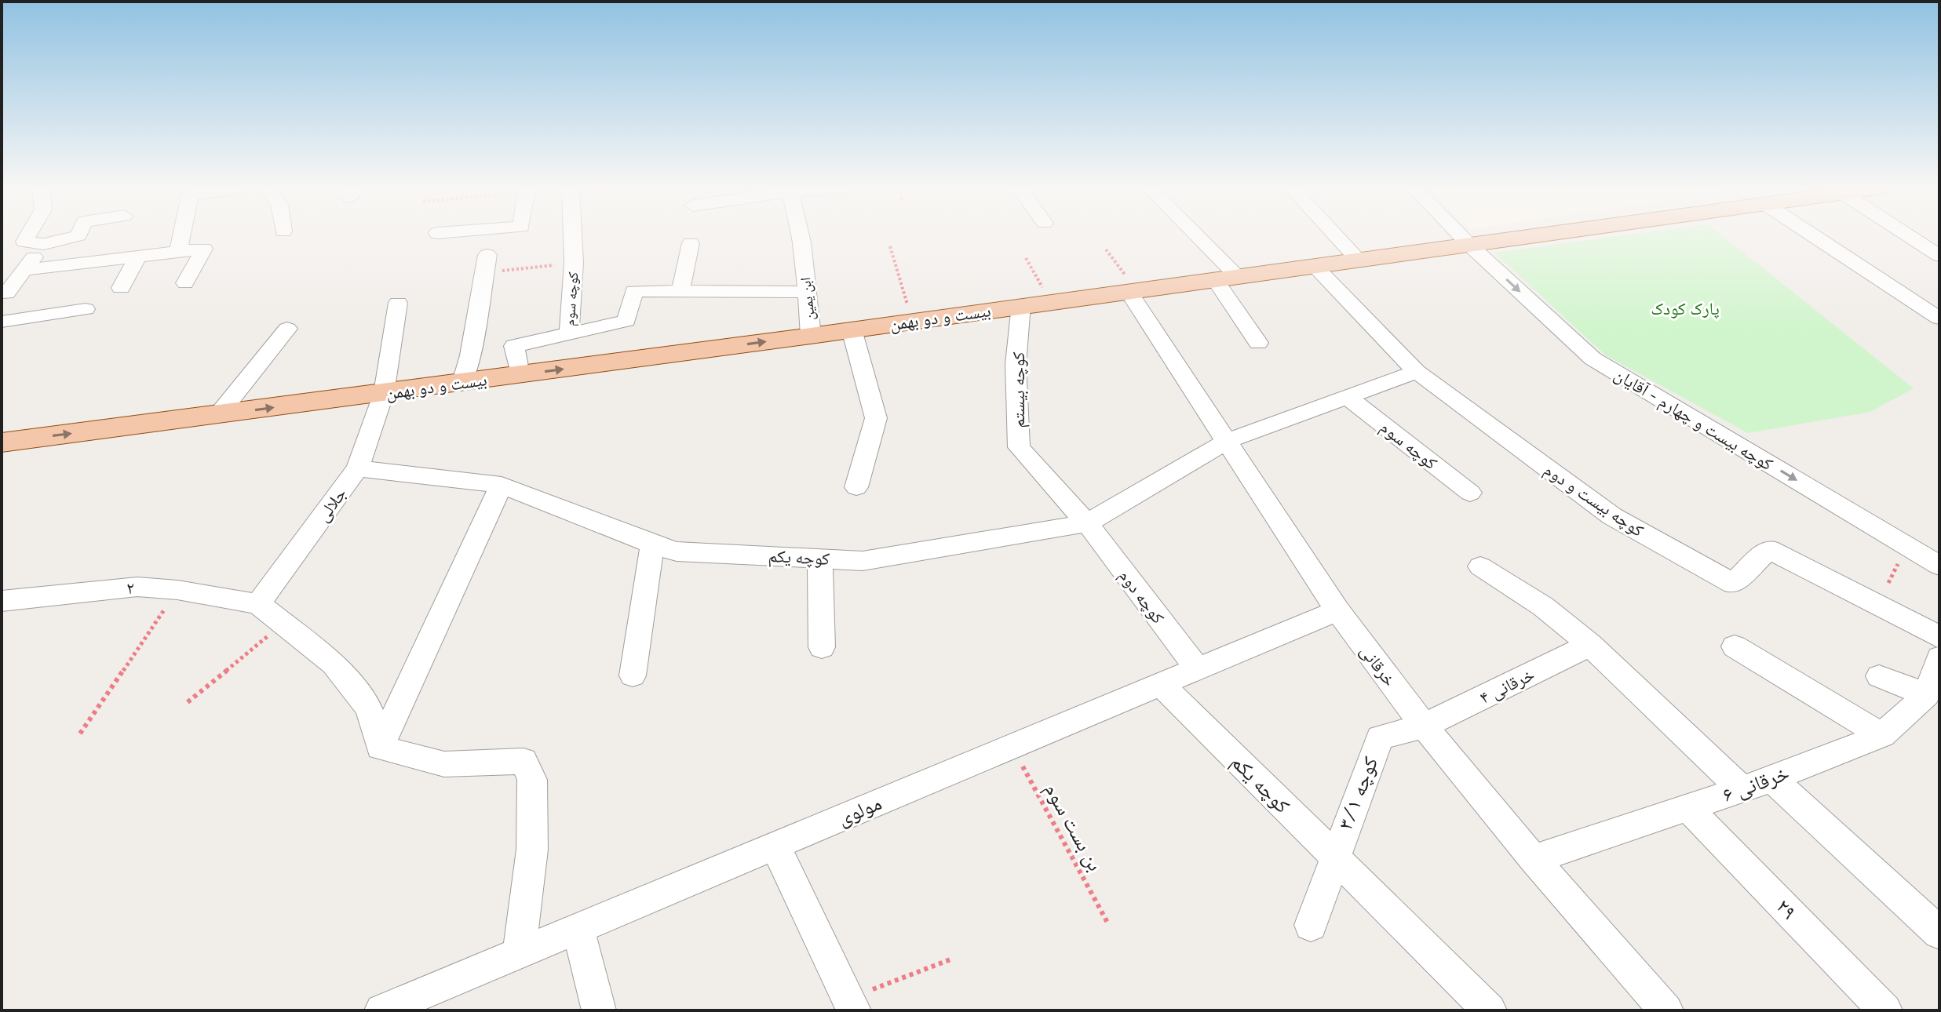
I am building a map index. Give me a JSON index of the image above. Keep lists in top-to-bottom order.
{
  "streets": {
    "main road": ["بیست و دو بهمن"],
    "street": [
      "کوچه سوم",
      "ابن یمین",
      "کوچه بیستم",
      "کوچه بیست و چهارم - آقایان",
      "کوچه بیست و دوم",
      "جلالی",
      "کوچه یکم",
      "۲",
      "کوچه دوم",
      "خرقانی",
      "خرقانی ۴",
      "خرقانی ۶",
      "کوچه ۳/۱",
      "مولوی",
      "۲۹"
    ],
    "path": ["بن بست سوم"]
  },
  "crossings": [
    ["ابن یمین", "بیست و دو بهمن"],
    ["بیست و دو بهمن", "کوچه بیستم"],
    ["بیست و دو بهمن", "کوچه بیست و چهارم - آقایان"],
    ["بیست و دو بهمن", "کوچه بیست و دوم"],
    ["بیست و دو بهمن", "جلالی"],
    ["بیست و دو بهمن", "خرقانی"],
    ["کوچه بیستم", "کوچه یکم"],
    ["کوچه بیستم", "کوچه دوم"],
    ["جلالی", "کوچه یکم"],
    ["جلالی", "۲"],
    ["کوچه یکم", "کوچه دوم"],
    ["کوچه یکم", "خرقانی"],
    ["کوچه یکم", "کوچه ۳/۱"],
    ["کوچه یکم", "مولوی"],
    ["کوچه دوم", "مولوی"],
    ["خرقانی", "خرقانی ۴"],
    ["خرقانی", "خرقانی ۶"],
    ["خرقانی", "کوچه ۳/۱"],
    ["خرقانی", "مولوی"],
    ["خرقانی ۴", "کوچه ۳/۱"],
    ["خرقانی ۶", "۲۹"],
    ["مولوی", "بن بست سوم"]
  ],
  "one_way": ["بیست و دو بهمن", "کوچه بیست و چهارم - آقایان"],
  "parks": ["پارک کودک"]
}
